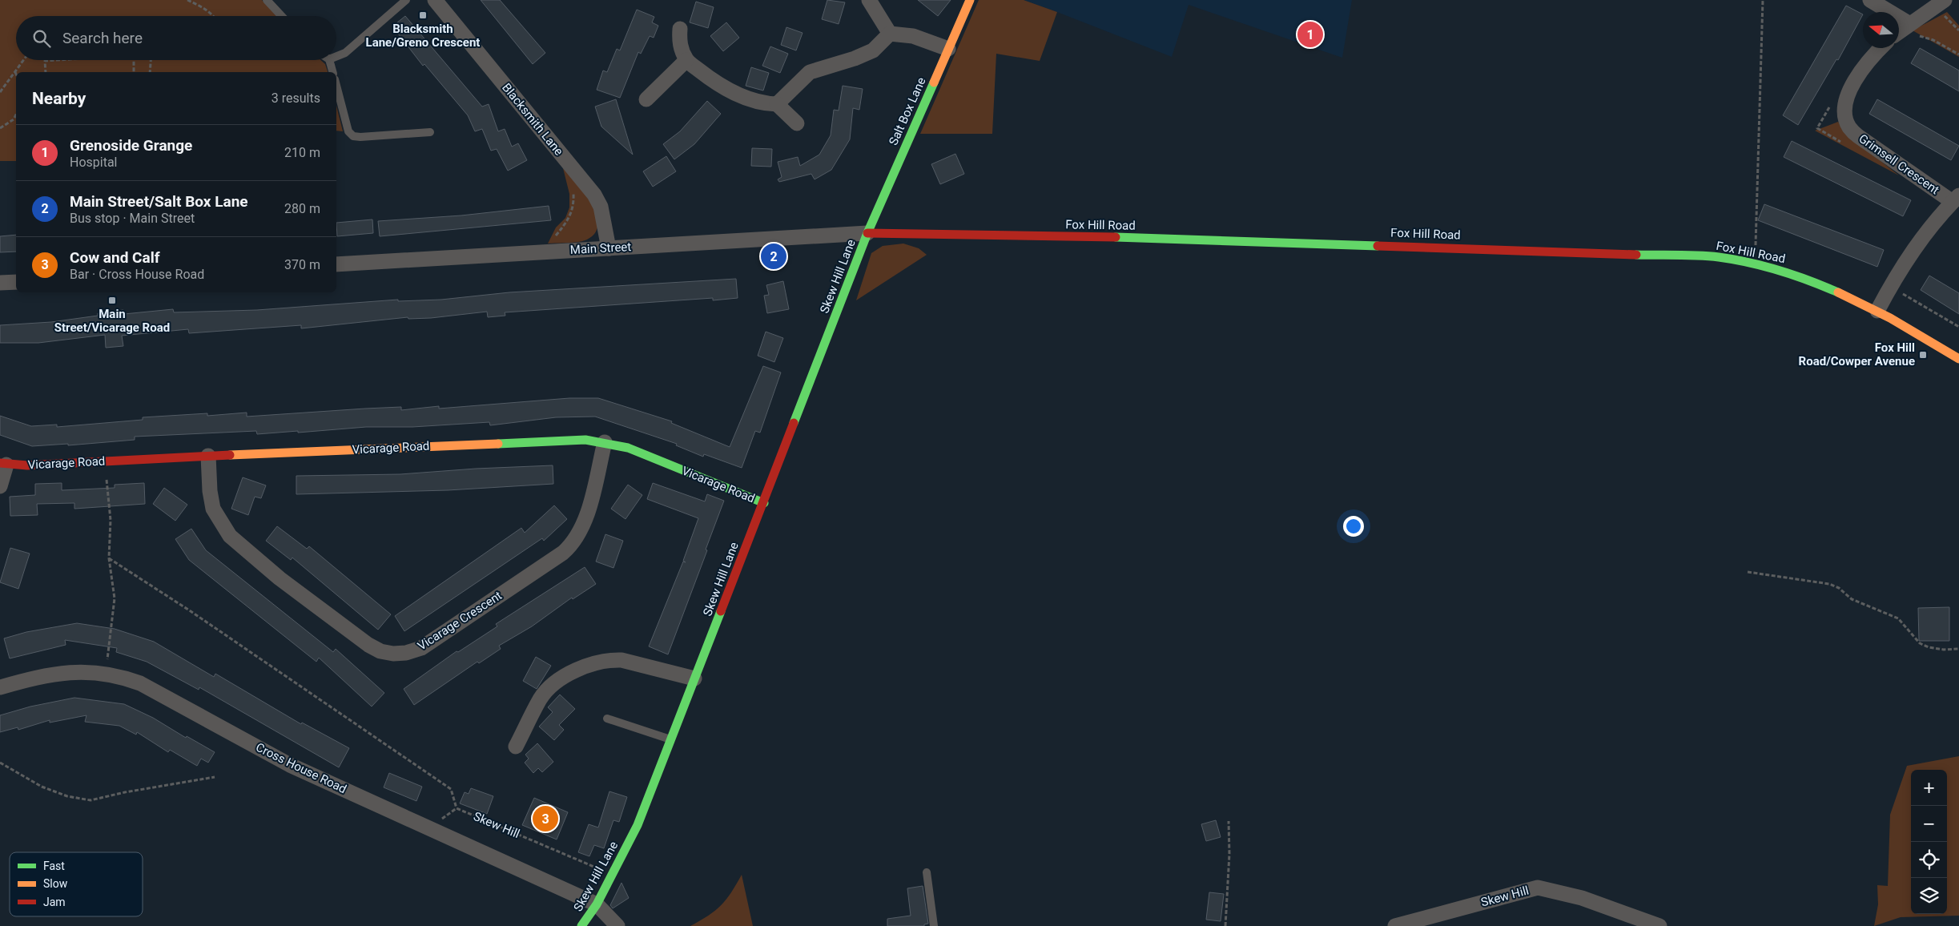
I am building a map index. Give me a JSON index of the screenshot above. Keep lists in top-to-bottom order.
{
  "streets": {
    "street": [
      "Salt Box Lane",
      "Blacksmith Lane",
      "Grimsell Crescent",
      "Fox Hill Road",
      "Main Street",
      "Skew Hill Lane",
      "Vicarage Road",
      "Vicarage Crescent",
      "Cross House Road",
      "Skew Hill"
    ]
  },
  "crossings": [
    ["Salt Box Lane", "Fox Hill Road"],
    ["Salt Box Lane", "Main Street"],
    ["Salt Box Lane", "Skew Hill Lane"],
    ["Blacksmith Lane", "Main Street"],
    ["Fox Hill Road", "Main Street"],
    ["Fox Hill Road", "Skew Hill Lane"],
    ["Main Street", "Skew Hill Lane"],
    ["Skew Hill Lane", "Vicarage Road"],
    ["Skew Hill Lane", "Cross House Road"],
    ["Skew Hill Lane", "Skew Hill"],
    ["Vicarage Road", "Vicarage Crescent"]
  ],
  "places": {
    "transit": ["Blacksmith Lane/Greno Crescent", "Main Street/Vicarage Road", "Fox Hill Road/Cowper Avenue"]
  },
  "legend": ["Fast", "Slow", "Jam"],
  "north": "left",
  "page": {
    "search": "Search here",
    "pins": ["1", "2", "3"],
    "heading": ["Nearby", "3 results"],
    "list": [
      {
        "mark": "1",
        "name": "Grenoside Grange",
        "note": "Hospital",
        "value": "210 m"
      },
      {
        "mark": "2",
        "name": "Main Street/Salt Box Lane",
        "note": "Bus stop · Main Street",
        "value": "280 m"
      },
      {
        "mark": "3",
        "name": "Cow and Calf",
        "note": "Bar · Cross House Road",
        "value": "370 m"
      }
    ],
    "map_buttons": ["+", "−"]
  }
}
